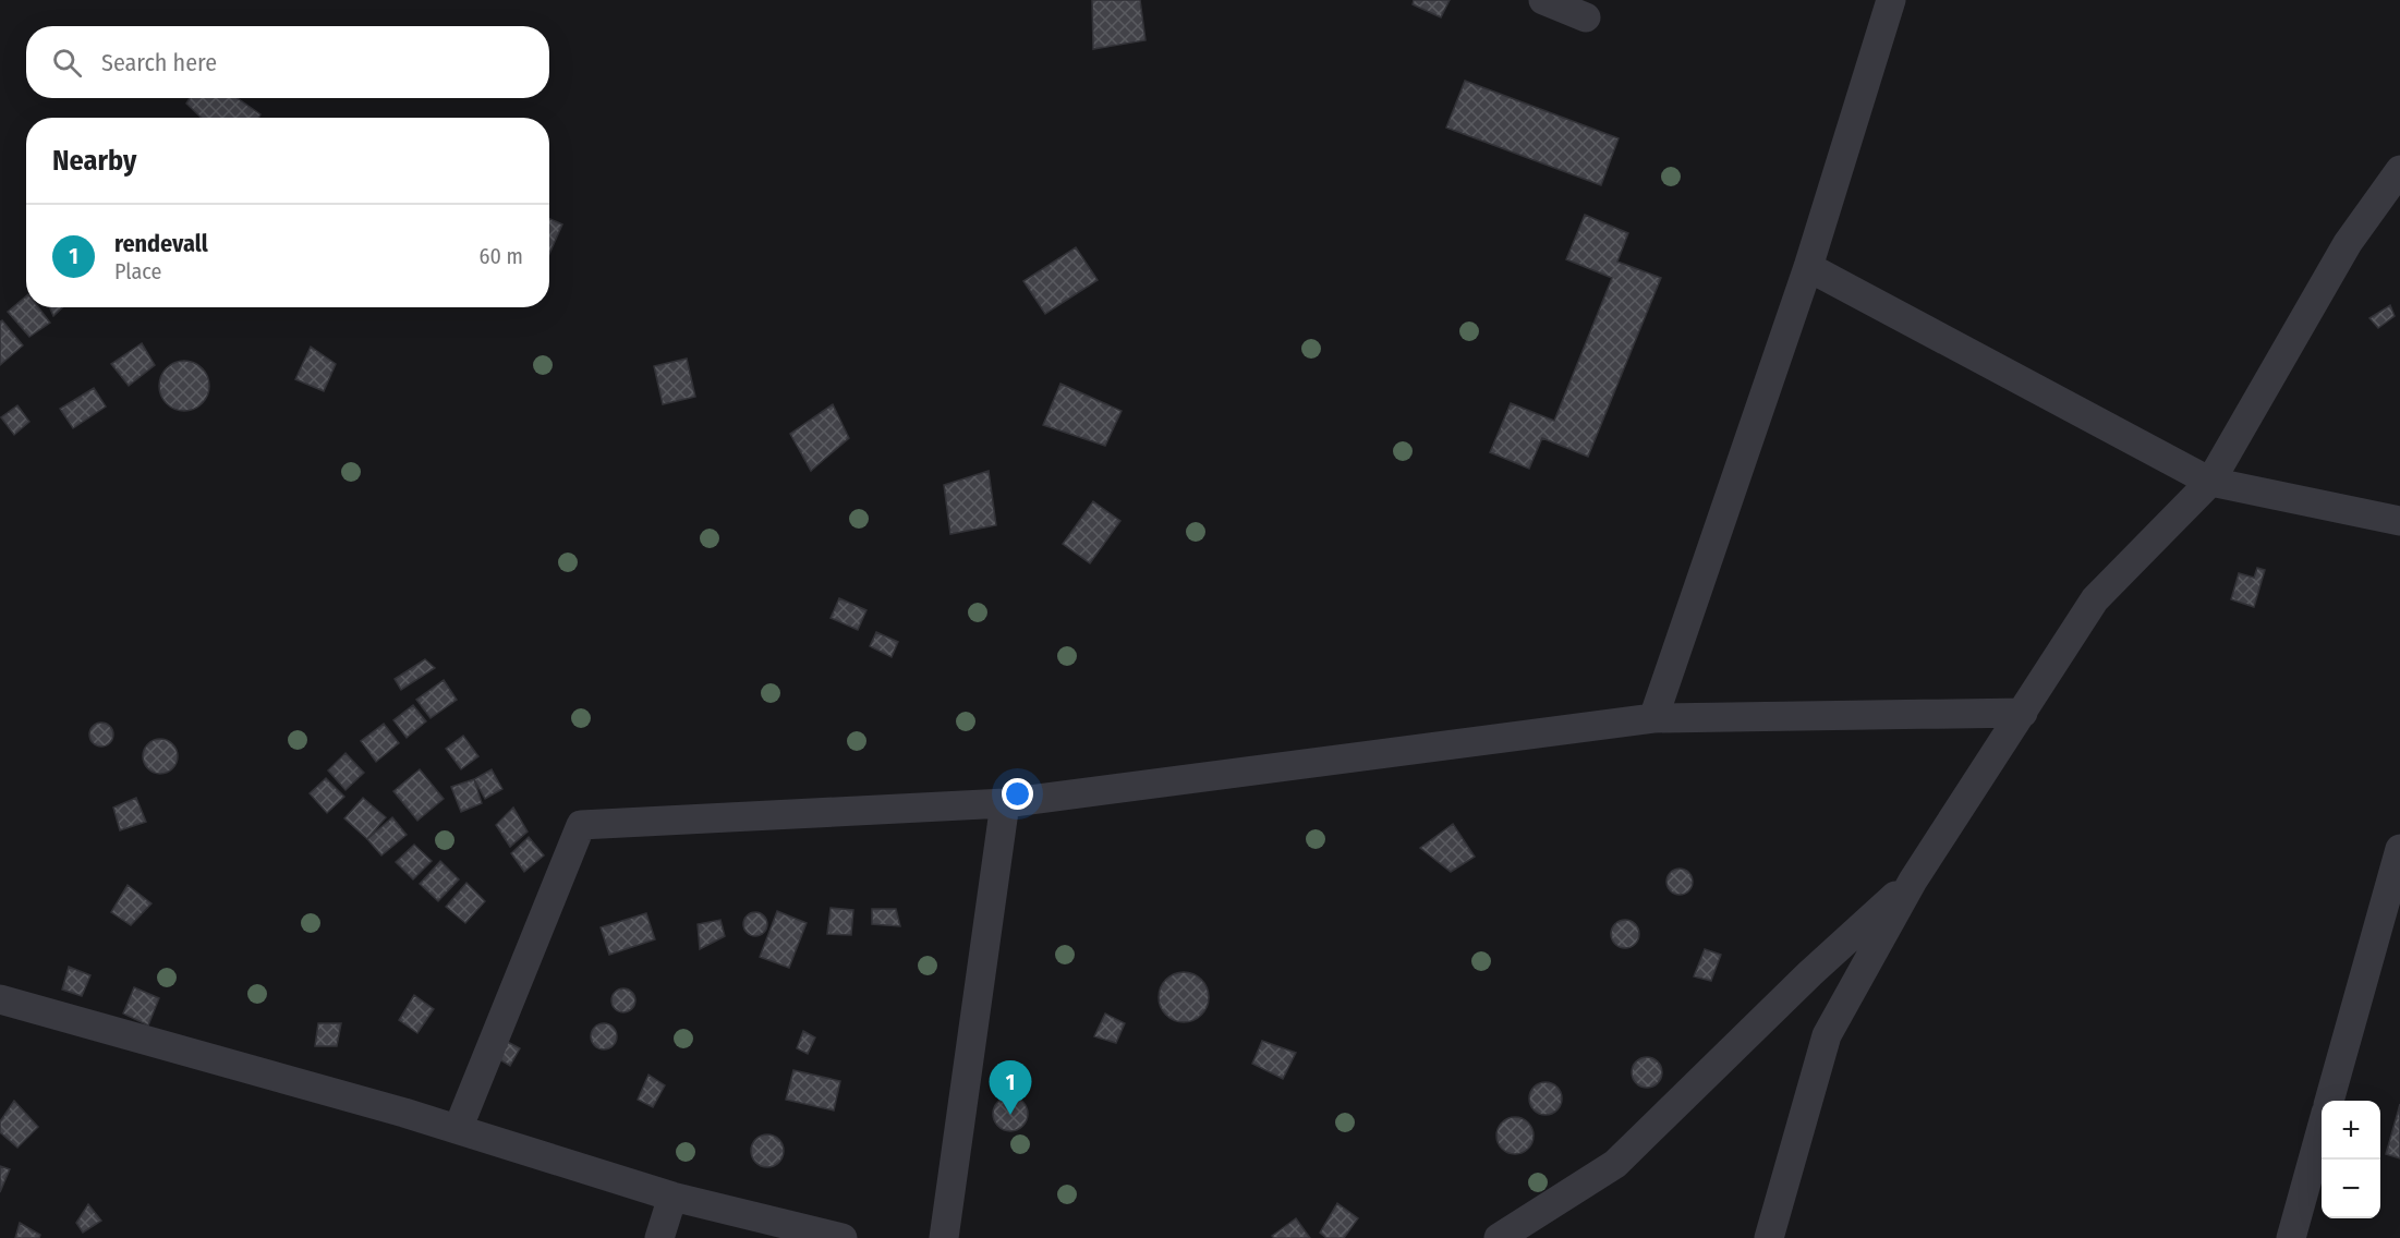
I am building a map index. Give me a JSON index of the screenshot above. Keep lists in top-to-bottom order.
{
  "page": {
    "search": "Search here",
    "heading": "Nearby",
    "list": [
      {
        "mark": "1",
        "name": "rendevall",
        "note": "Place",
        "value": "60 m"
      }
    ],
    "pins": "1",
    "map_buttons": ["+", "−"]
  }
}
